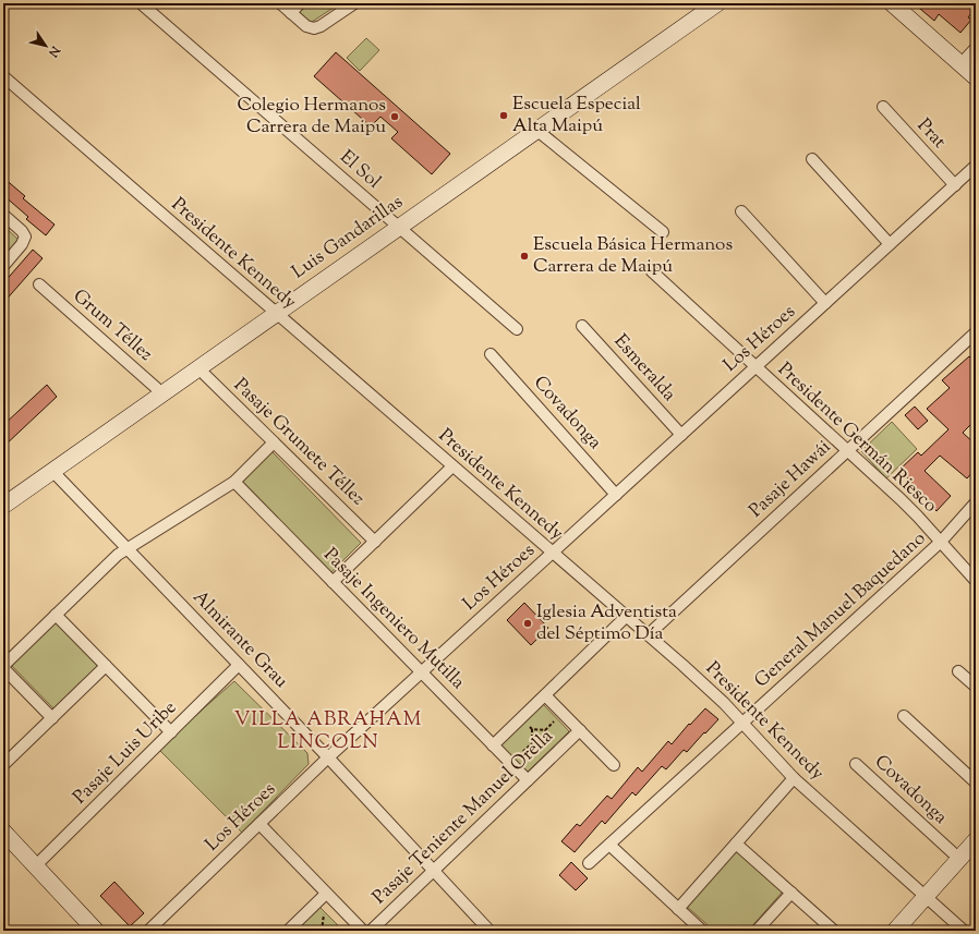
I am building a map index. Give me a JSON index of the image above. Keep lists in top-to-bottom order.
{
  "streets": {
    "street": [
      "Prat",
      "El Sol",
      "Luis Gandarillas",
      "Presidente Kennedy",
      "Grum Téllez",
      "Los Héroes",
      "Esmeralda",
      "Covadonga",
      "Presidente Germán Riesco",
      "Pasaje Grumete Téllez",
      "Pasaje Hawái",
      "General Manuel Baquedano",
      "Pasaje Ingeniero Mutilla",
      "Almirante Grau",
      "Pasaje Luis Uribe",
      "Pasaje Teniente Manuel Orella"
    ]
  },
  "crossings": [
    ["Prat", "Los Héroes"],
    ["El Sol", "Luis Gandarillas"],
    ["Luis Gandarillas", "Presidente Kennedy"],
    ["Luis Gandarillas", "Grum Téllez"],
    ["Luis Gandarillas", "Pasaje Grumete Téllez"],
    ["Luis Gandarillas", "Almirante Grau"],
    ["Presidente Kennedy", "Los Héroes"],
    ["Presidente Kennedy", "Pasaje Hawái"],
    ["Presidente Kennedy", "General Manuel Baquedano"],
    ["Los Héroes", "Esmeralda"],
    ["Los Héroes", "Covadonga"],
    ["Los Héroes", "Presidente Germán Riesco"],
    ["Los Héroes", "Pasaje Ingeniero Mutilla"],
    ["Los Héroes", "Almirante Grau"],
    ["Presidente Germán Riesco", "Pasaje Hawái"],
    ["Presidente Germán Riesco", "General Manuel Baquedano"],
    ["Pasaje Ingeniero Mutilla", "Pasaje Teniente Manuel Orella"],
    ["Almirante Grau", "Pasaje Luis Uribe"],
    ["Almirante Grau", "Pasaje Teniente Manuel Orella"]
  ],
  "districts": ["VILLA ABRAHAM LINCOLN"],
  "places": [
    "Escuela Especial Alta Maipú",
    "Colegio Hermanos Carrera de Maipu",
    "Escuela Básica Hermanos Carrera de Maipú",
    "Iglesia Adventista del Séptimo Día"
  ],
  "north": "bottom right"
}
